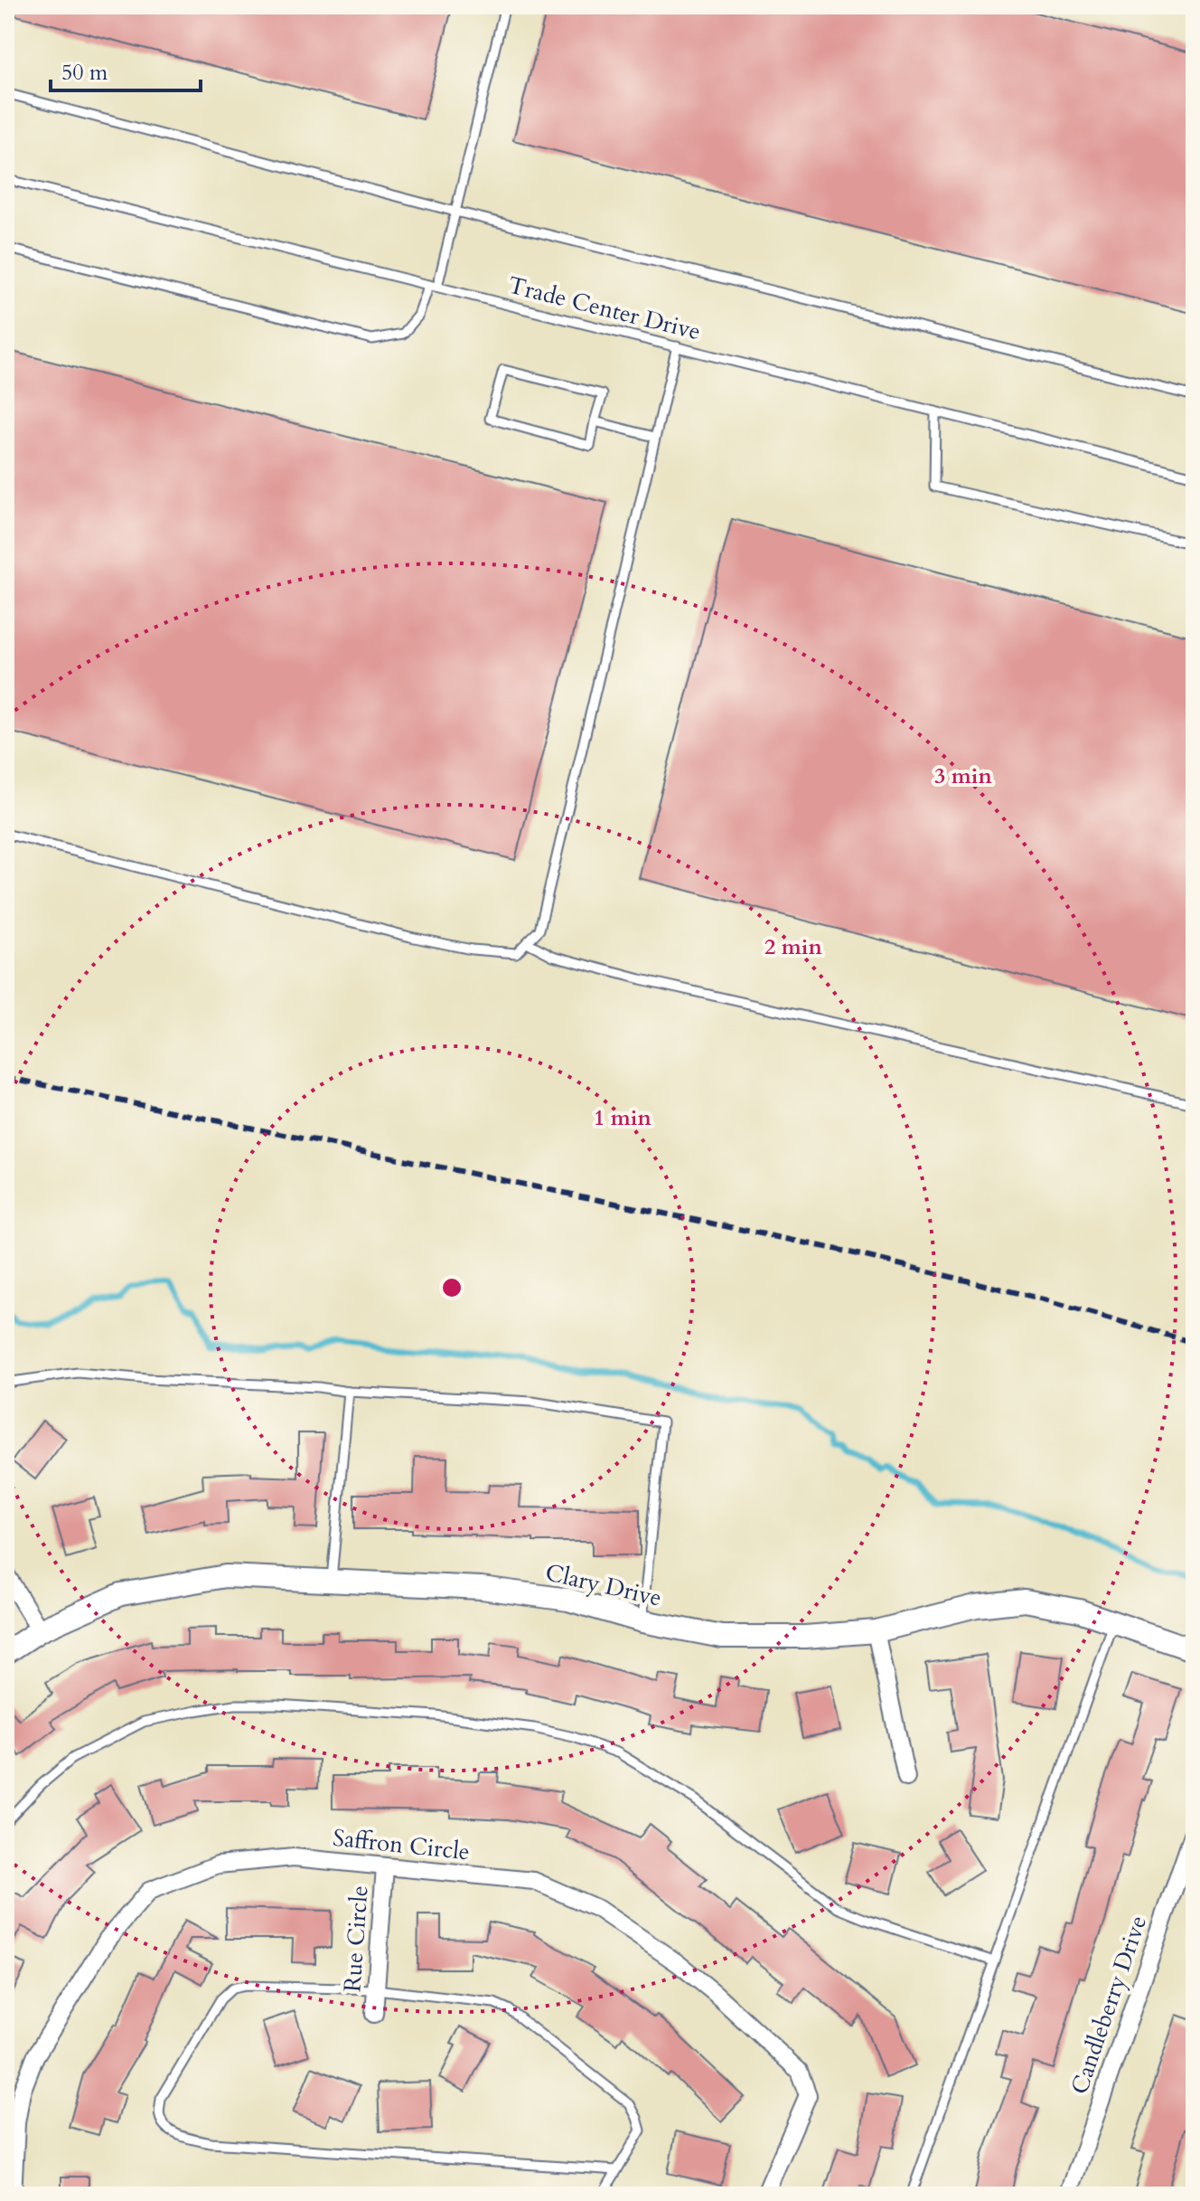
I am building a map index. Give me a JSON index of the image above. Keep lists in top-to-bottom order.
{
  "streets": {
    "street": [
      "Clary Drive",
      "Saffron Circle",
      "Rue Circle",
      "Candleberry Drive"
    ],
    "lane": ["Trade Center Drive"]
  },
  "crossings": [
    ["Saffron Circle", "Rue Circle"]
  ],
  "scale_bar": "50 m",
  "rings": ["3 min", "2 min", "1 min"]
}
